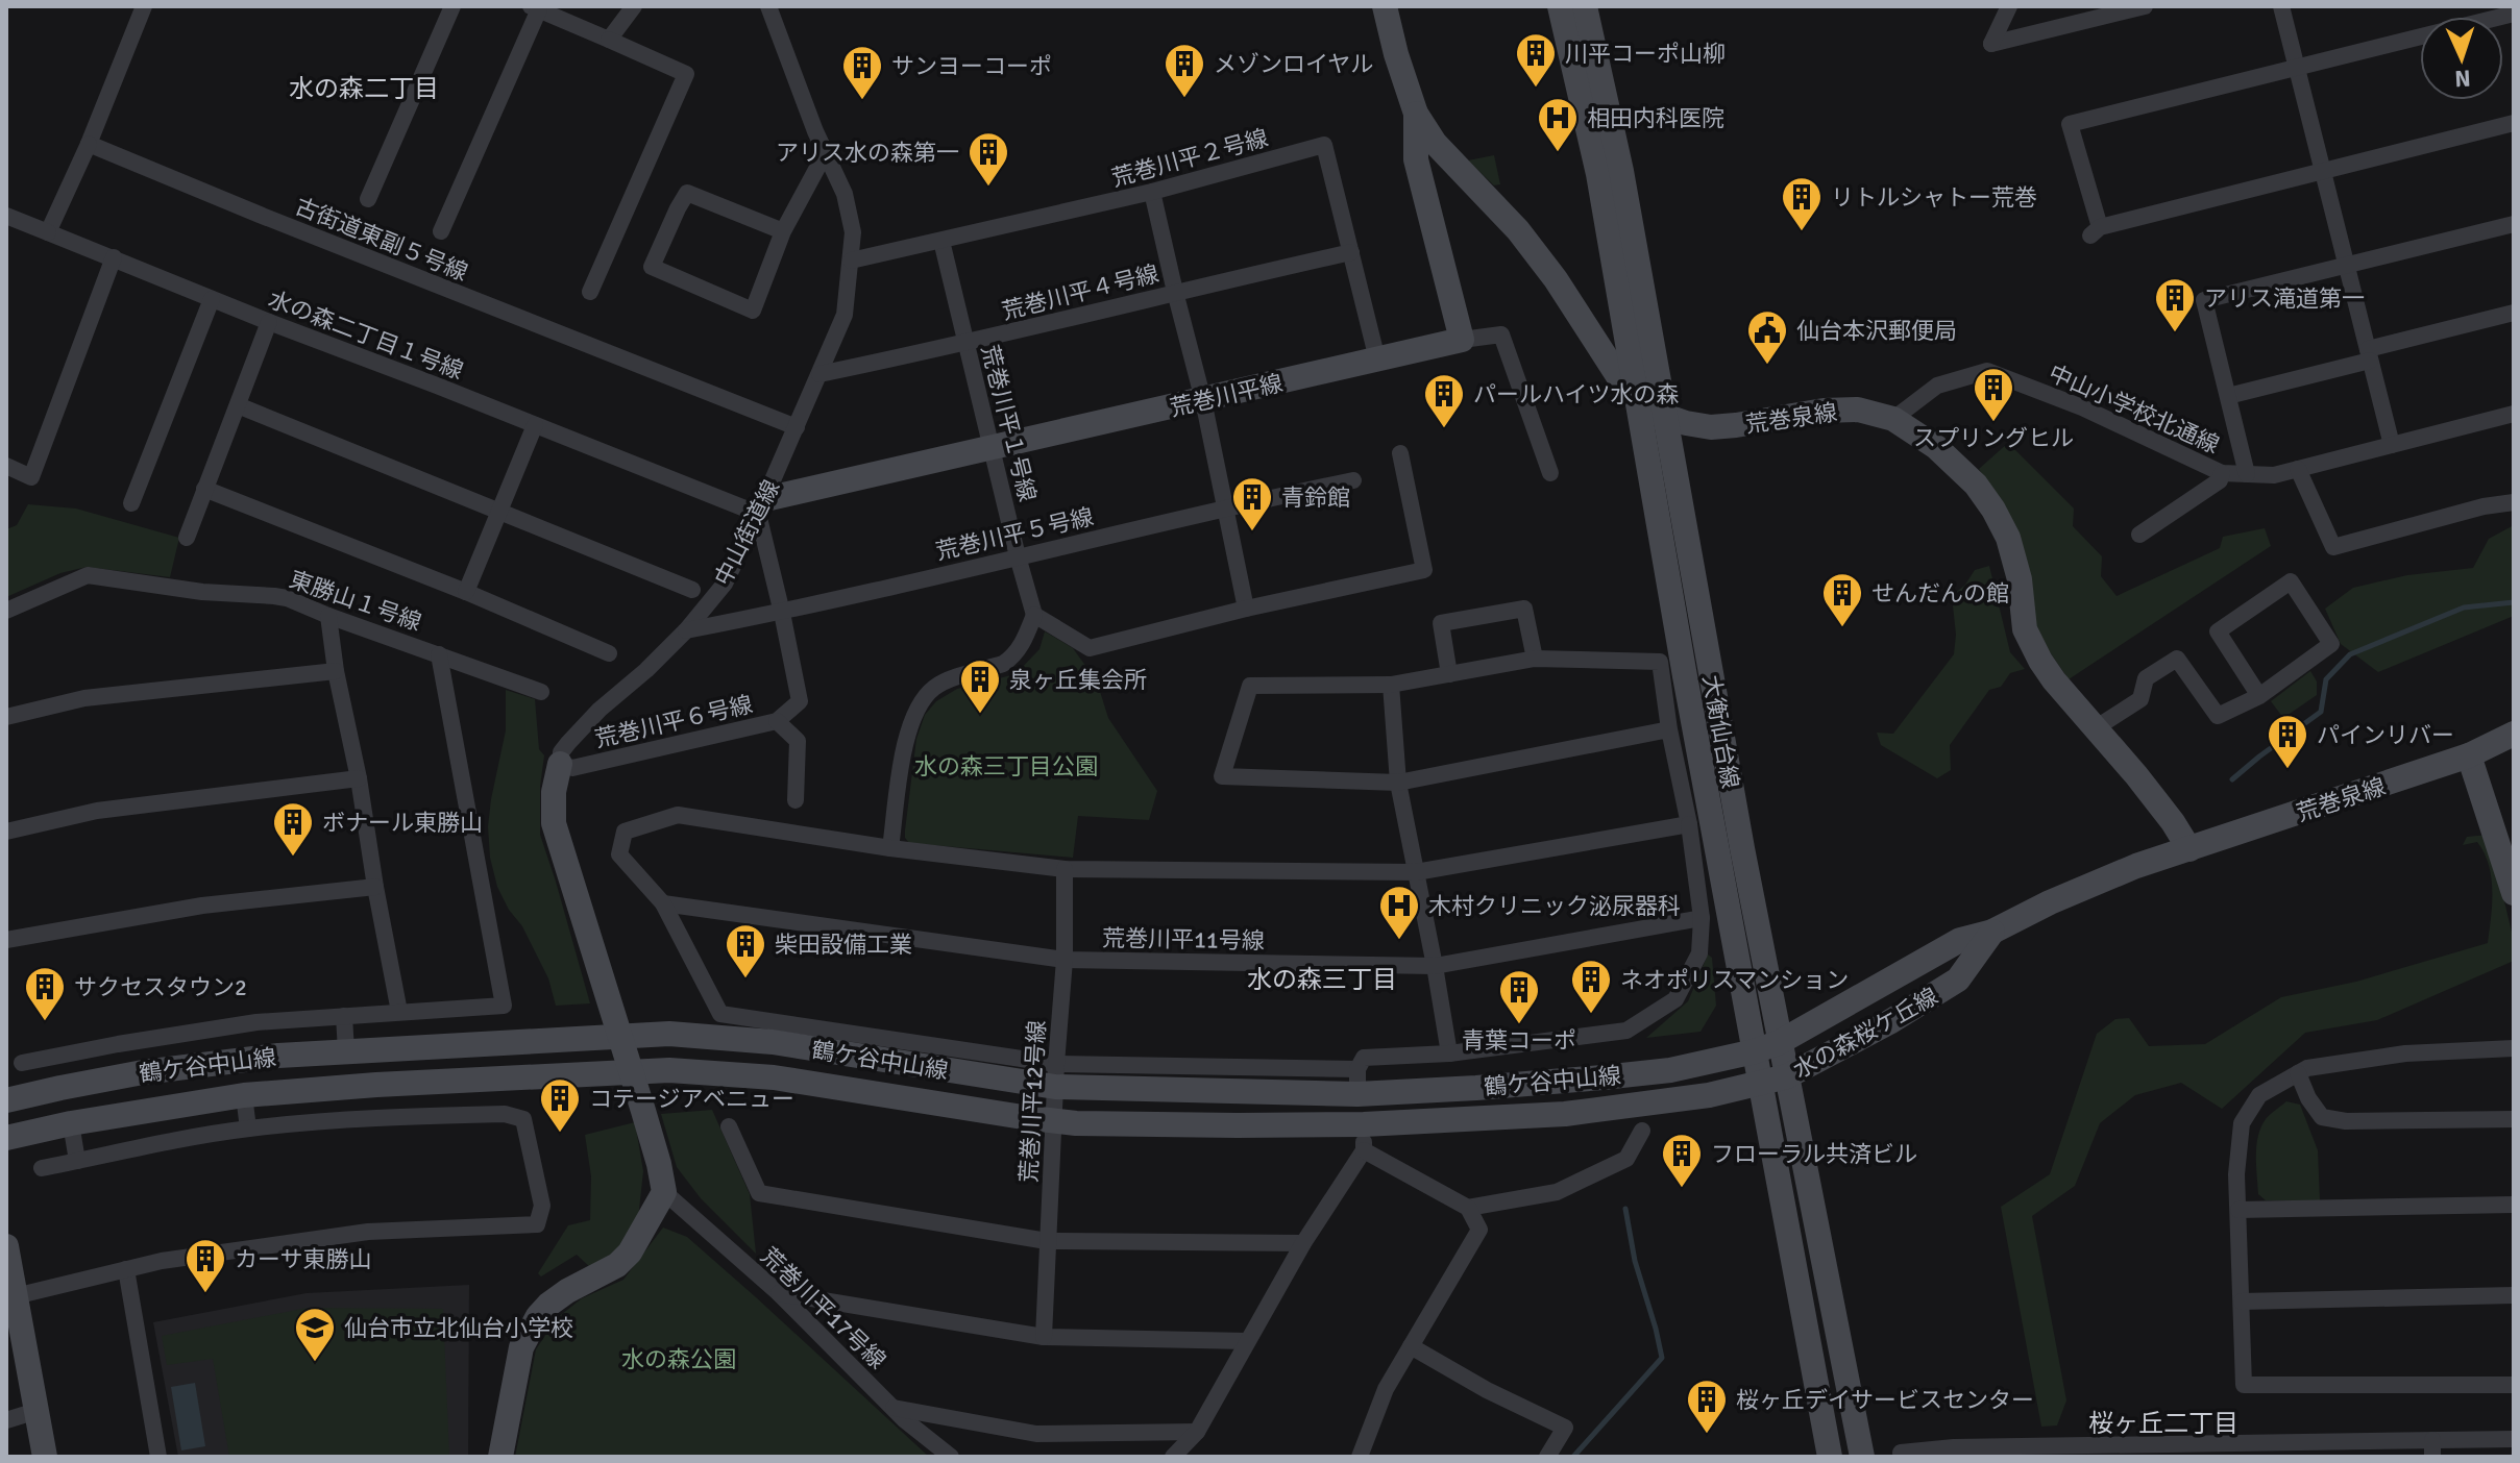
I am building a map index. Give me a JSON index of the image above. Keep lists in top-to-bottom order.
{
  "streets": {
    "street": [
      "荒巻川平２号線",
      "古街道東副５号線",
      "荒巻川平４号線",
      "水の森二丁目１号線",
      "荒巻川平線",
      "中山小学校北通線",
      "荒巻泉線",
      "荒巻川平１号線",
      "中山街道線",
      "荒巻川平５号線",
      "東勝山１号線",
      "荒巻川平６号線",
      "大衡仙台線",
      "荒巻川平11号線",
      "水の森桜ケ丘線",
      "鶴ケ谷中山線",
      "荒巻川平12号線",
      "荒巻川平17号線"
    ]
  },
  "crossings": [
    ["荒巻川平２号線", "荒巻川平４号線"],
    ["荒巻川平２号線", "荒巻川平線"],
    ["荒巻川平２号線", "荒巻川平１号線"],
    ["荒巻川平２号線", "中山街道線"],
    ["古街道東副５号線", "中山街道線"],
    ["荒巻川平４号線", "荒巻川平１号線"],
    ["荒巻川平４号線", "中山街道線"],
    ["水の森二丁目１号線", "荒巻川平線"],
    ["水の森二丁目１号線", "中山街道線"],
    ["水の森二丁目１号線", "荒巻川平６号線"],
    ["荒巻川平線", "荒巻川平１号線"],
    ["荒巻川平線", "中山街道線"],
    ["荒巻川平線", "荒巻川平６号線"],
    ["中山小学校北通線", "荒巻泉線"],
    ["荒巻泉線", "水の森桜ケ丘線"],
    ["荒巻川平１号線", "荒巻川平５号線"],
    ["中山街道線", "荒巻川平５号線"],
    ["中山街道線", "荒巻川平６号線"],
    ["中山街道線", "荒巻川平17号線"],
    ["荒巻川平５号線", "荒巻川平６号線"],
    ["大衡仙台線", "水の森桜ケ丘線"],
    ["大衡仙台線", "鶴ケ谷中山線"],
    ["荒巻川平11号線", "荒巻川平12号線"],
    ["水の森桜ケ丘線", "鶴ケ谷中山線"],
    ["水の森桜ケ丘線", "荒巻川平12号線"],
    ["鶴ケ谷中山線", "荒巻川平12号線"]
  ],
  "districts": ["水の森二丁目", "水の森三丁目", "桜ヶ丘二丁目"],
  "parks": ["水の森三丁目公園", "水の森公園"],
  "places": {
    "building": [
      "川平コーポ山柳",
      "メゾンロイヤル",
      "サンヨーコーポ",
      "アリス水の森第一",
      "リトルシャトー荒巻",
      "アリス滝道第一",
      "スプリングヒル",
      "パールハイツ水の森",
      "青鈴館",
      "せんだんの館",
      "泉ヶ丘集会所",
      "パインリバー",
      "ボナール東勝山",
      "柴田設備工業",
      "ネオポリスマンション",
      "サクセスタウン2",
      "青葉コーポ",
      "コテージアベニュー",
      "フローラル共済ビル",
      "カーサ東勝山",
      "桜ヶ丘デイサービスセンター"
    ],
    "hospital": ["相田内科医院", "木村クリニック泌尿器科"],
    "public building": ["仙台本沢郵便局"],
    "school or university": ["仙台市立北仙台小学校"]
  },
  "north": "bottom"
}
